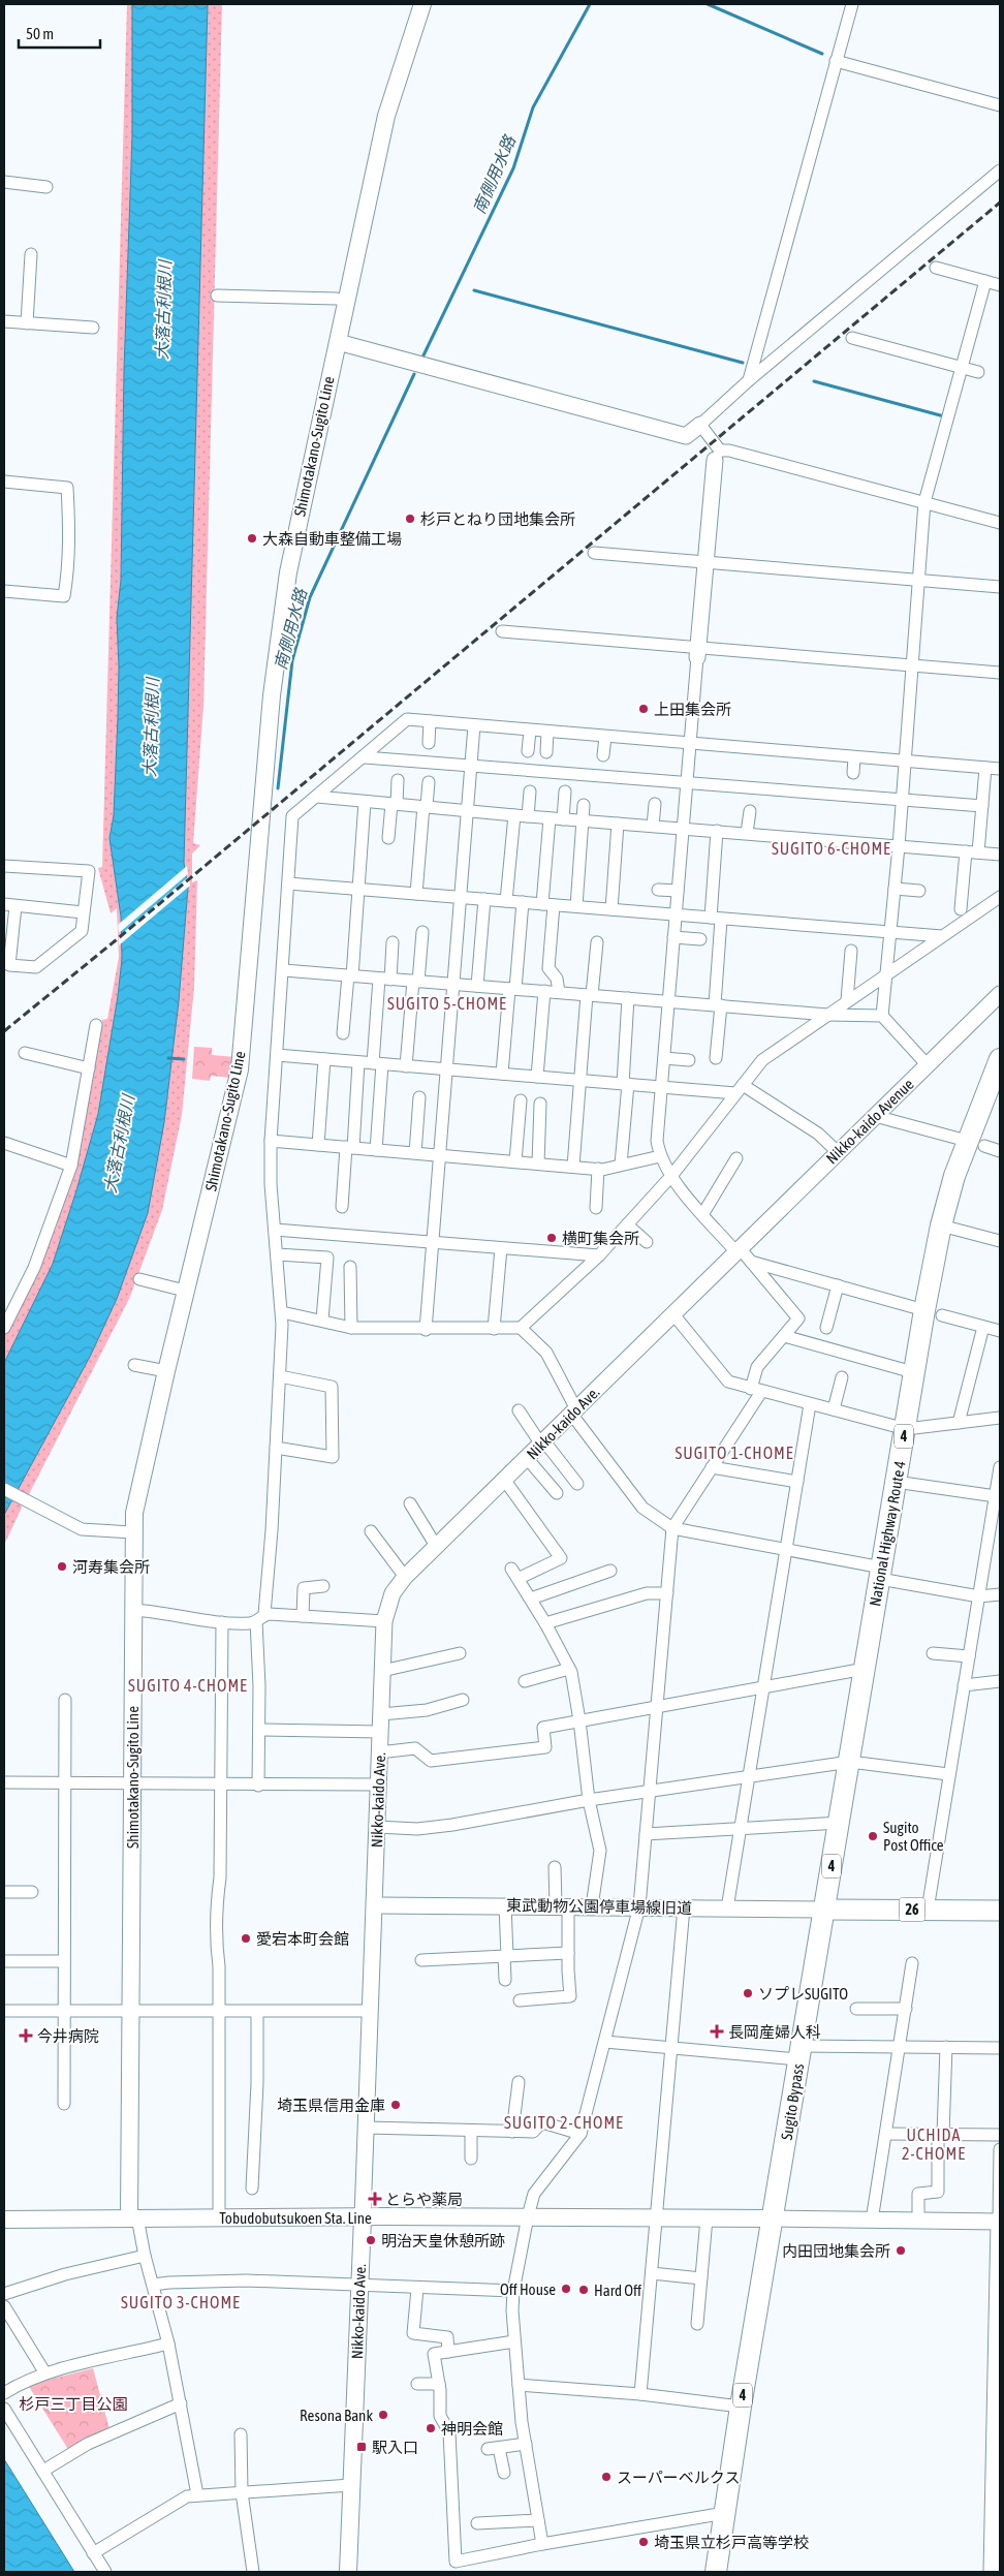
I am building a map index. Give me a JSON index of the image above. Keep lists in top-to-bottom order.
{
  "streets": {
    "highway": ["4", "National Highway Route 4", "Sugito Bypass"],
    "main road": [
      "Shimotakano-Sugito Line",
      "Nikko-kaido Ave.",
      "26",
      "Tobudobutsukoen Sta. Line"
    ],
    "street": ["Nikko-kaido Avenue", "東武動物公園停車場線旧道"]
  },
  "crossings": [
    ["Shimotakano-Sugito Line", "Tobudobutsukoen Sta. Line"],
    ["Nikko-kaido Avenue", "Nikko-kaido Ave."],
    ["Nikko-kaido Ave.", "東武動物公園停車場線旧道"],
    ["Nikko-kaido Ave.", "Tobudobutsukoen Sta. Line"],
    ["4", "Sugito Bypass"],
    ["4", "Tobudobutsukoen Sta. Line"],
    ["National Highway Route 4", "東武動物公園停車場線旧道"],
    ["National Highway Route 4", "26"],
    ["National Highway Route 4", "Sugito Bypass"],
    ["東武動物公園停車場線旧道", "26"],
    ["Sugito Bypass", "Tobudobutsukoen Sta. Line"]
  ],
  "districts": [
    "SUGITO 6-CHOME",
    "SUGITO 5-CHOME",
    "SUGITO 1-CHOME",
    "SUGITO 4-CHOME",
    "SUGITO 2-CHOME",
    "UCHIDA 2-CHOME",
    "SUGITO 3-CHOME"
  ],
  "water": ["南側用水路", "大落古利根川"],
  "parks": ["杉戸三丁目公園"],
  "places": {
    "other": [
      "杉戸とねり団地集会所",
      "大森自動車整備工場",
      "上田集会所",
      "横町集会所",
      "河寿集会所",
      "Sugito Post Office",
      "愛宕本町会館",
      "ソプレSUGITO",
      "埼玉県信用金庫",
      "明治天皇休憩所跡",
      "内田団地集会所",
      "Off House",
      "Hard Off",
      "Resona Bank",
      "神明会館",
      "スーパーベルクス",
      "埼玉県立杉戸高等学校"
    ],
    "health": ["長岡産婦人科", "今井病院", "とらや薬局"],
    "transit": ["駅入口"]
  },
  "scale_bar": "50 m"
}
